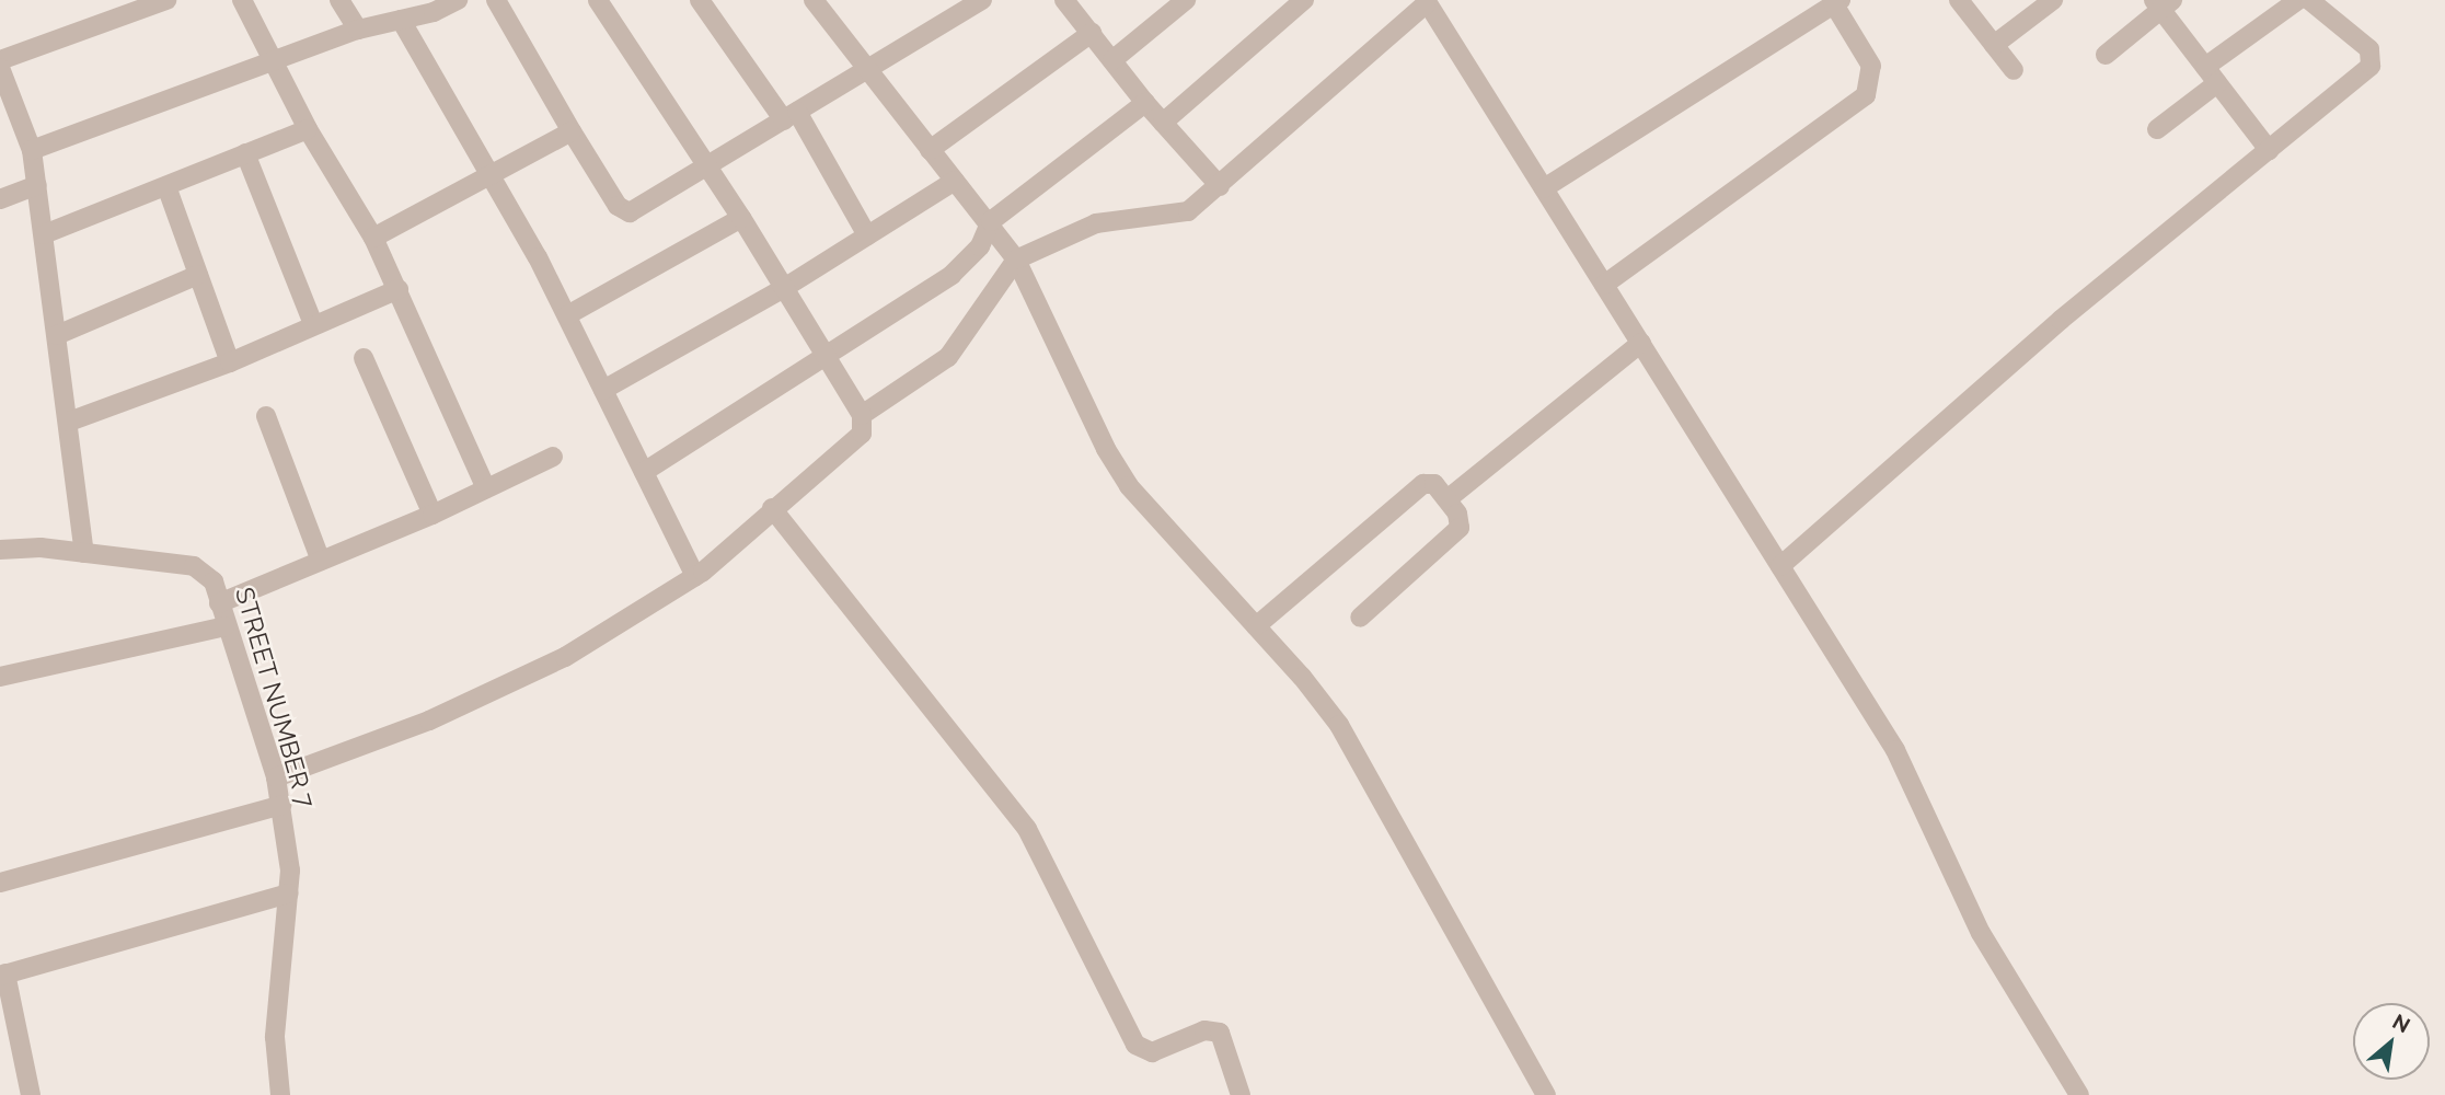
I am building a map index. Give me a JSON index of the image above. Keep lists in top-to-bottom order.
{
  "streets": {
    "street": ["STREET NUMBER 7"]
  },
  "north": "top right"
}
